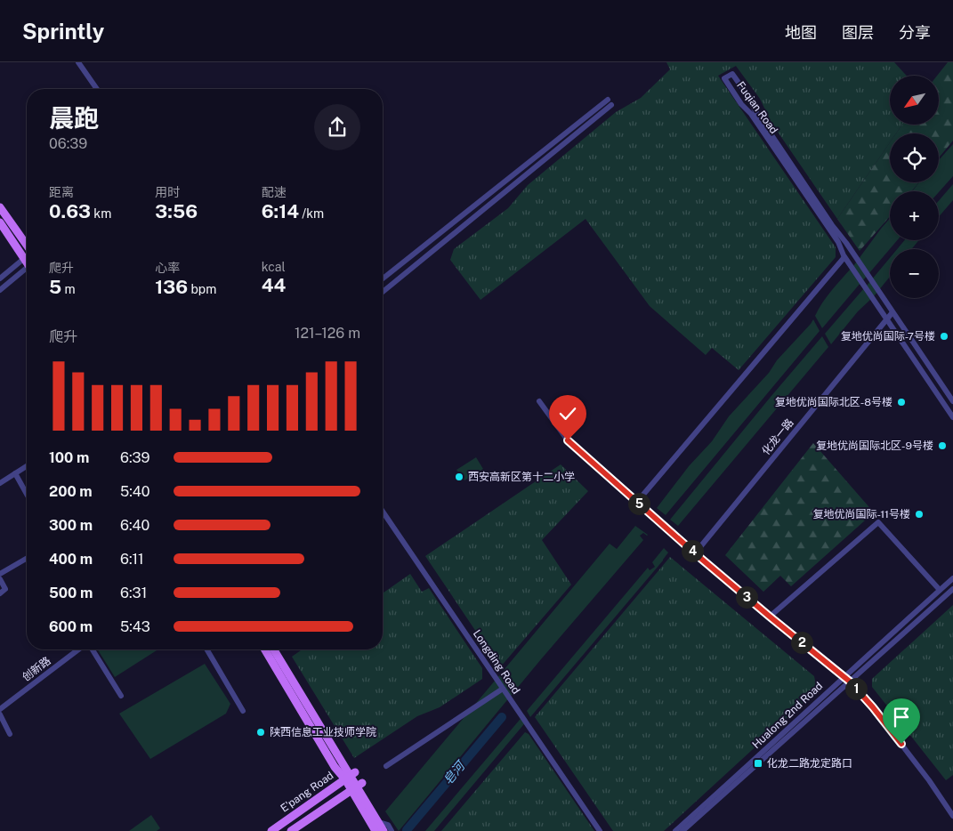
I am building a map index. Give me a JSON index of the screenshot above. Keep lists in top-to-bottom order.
{
  "streets": {
    "main road": ["E'pang Road"],
    "street": [
      "Fuqian Road",
      "化龙一路",
      "Longding Road",
      "创新路",
      "Hualong 2nd Road"
    ]
  },
  "crossings": [
    ["Fuqian Road", "化龙一路"]
  ],
  "water": ["皂河"],
  "places": {
    "other": [
      "复地优尚国际-7号楼",
      "复地优尚国际北区-8号楼",
      "复地优尚国际北区-9号楼",
      "西安高新区第十二小学",
      "复地优尚国际-11号楼",
      "陕西信息工业技师学院"
    ],
    "transit": ["化龙二路龙定路口"]
  },
  "north": "bottom left",
  "page": {
    "header": "Sprintly",
    "nav": ["地图", "图层", "分享"],
    "map_buttons": ["+", "−"],
    "heading": ["晨跑", "06:39"],
    "stats": [
      ["距离", "0.63 km"],
      ["用时", "3:56"],
      ["配速", "6:14 /km"],
      ["爬升", "5 m"],
      ["心率", "136 bpm"],
      ["kcal", "44"]
    ],
    "chart": ["爬升", "121–126 m"],
    "list": [
      {
        "name": "100 m",
        "note": "6:39"
      },
      {
        "name": "200 m",
        "note": "5:40"
      },
      {
        "name": "300 m",
        "note": "6:40"
      },
      {
        "name": "400 m",
        "note": "6:11"
      },
      {
        "name": "500 m",
        "note": "6:31"
      },
      {
        "name": "600 m",
        "note": "5:43"
      }
    ],
    "pins": [
      "5",
      "4",
      "3",
      "2",
      "1"
    ]
  }
}
